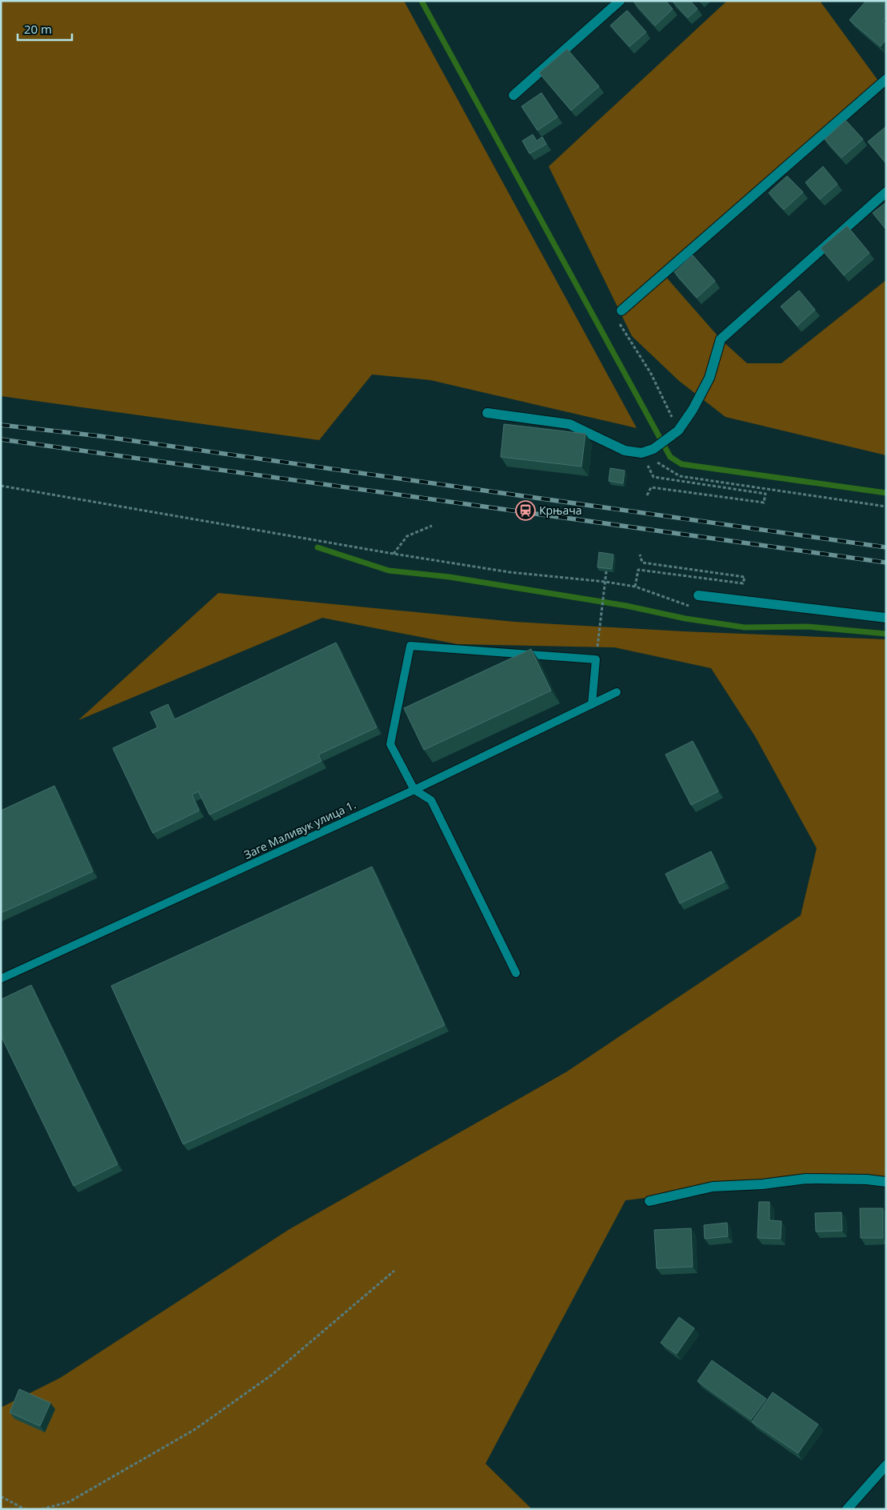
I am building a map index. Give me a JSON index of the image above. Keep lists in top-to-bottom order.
{
  "streets": {
    "lane": ["Заге Маливук улица 1."]
  },
  "places": {
    "station": ["Крњача"]
  },
  "scale_bar": "20 m"
}
